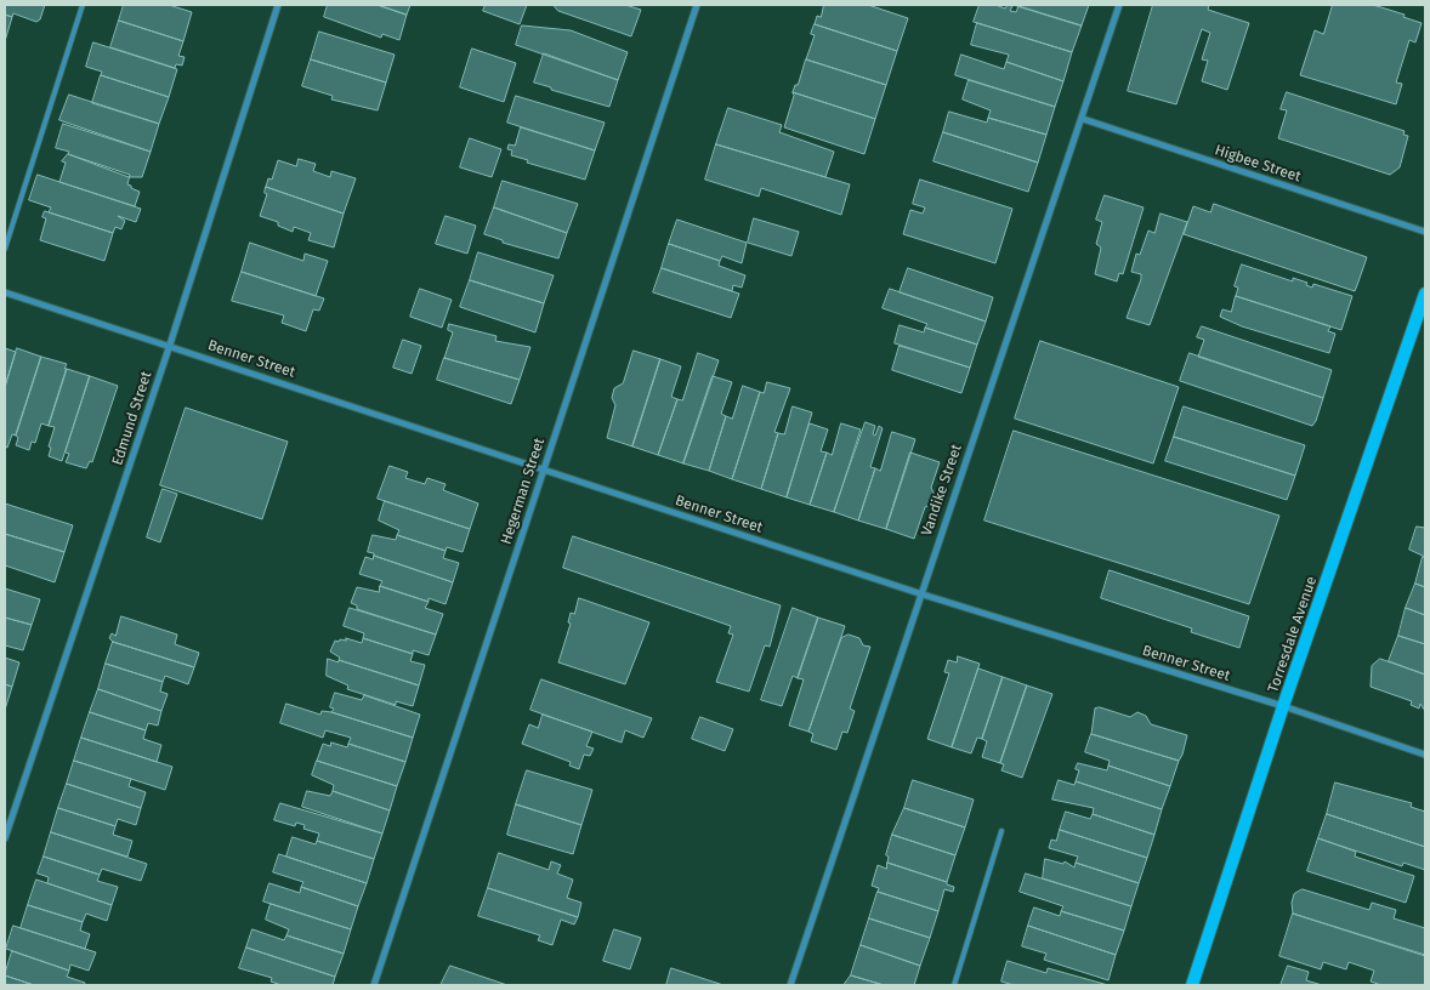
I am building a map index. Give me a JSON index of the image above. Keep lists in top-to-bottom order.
{
  "streets": {
    "street": [
      "Higbee Street",
      "Benner Street",
      "Edmund Street",
      "Vandike Street",
      "Hegerman Street",
      "Torresdale Avenue"
    ]
  },
  "crossings": [
    ["Higbee Street", "Vandike Street"],
    ["Benner Street", "Edmund Street"],
    ["Benner Street", "Vandike Street"],
    ["Benner Street", "Hegerman Street"],
    ["Benner Street", "Torresdale Avenue"]
  ]
}
